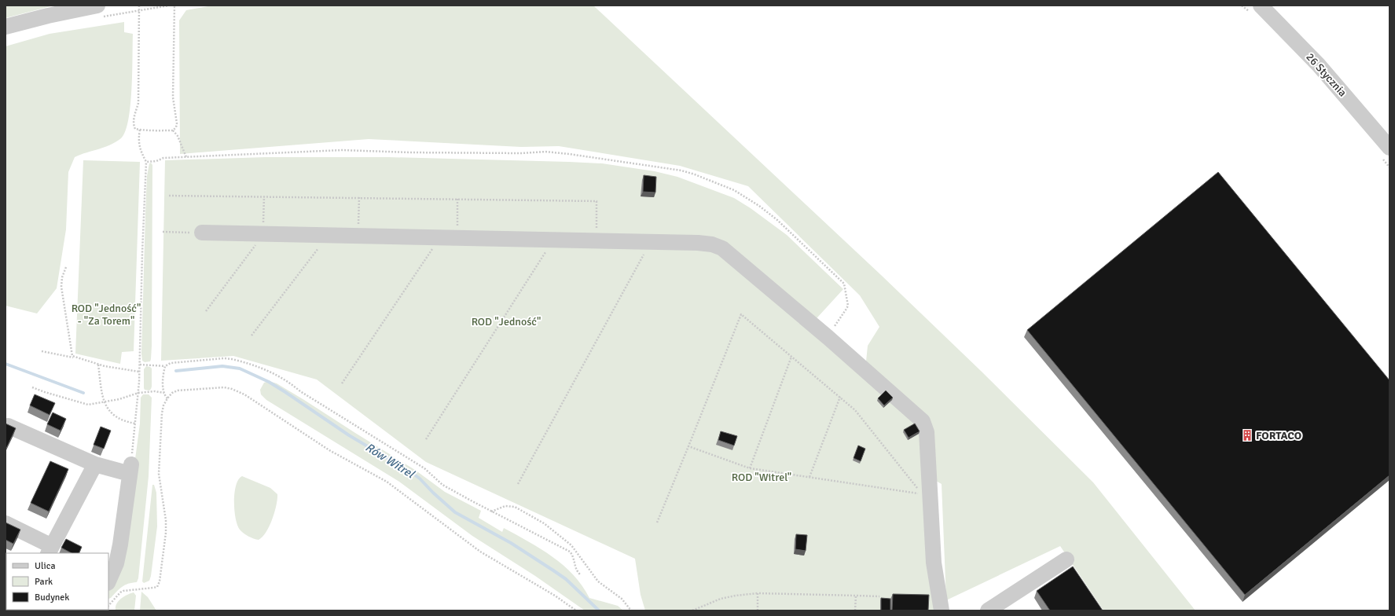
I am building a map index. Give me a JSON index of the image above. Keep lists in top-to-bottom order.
{
  "streets": {
    "street": ["26 Stycznia"]
  },
  "water": ["Rów Witrel"],
  "parks": ["ROD \"Jedność\" - \"Za Torem\"", "ROD \"Jedność\"", "ROD \"Witrel\""],
  "places": {
    "building": ["FORTACO"]
  },
  "legend": ["Ulica", "Park", "Budynek"]
}
